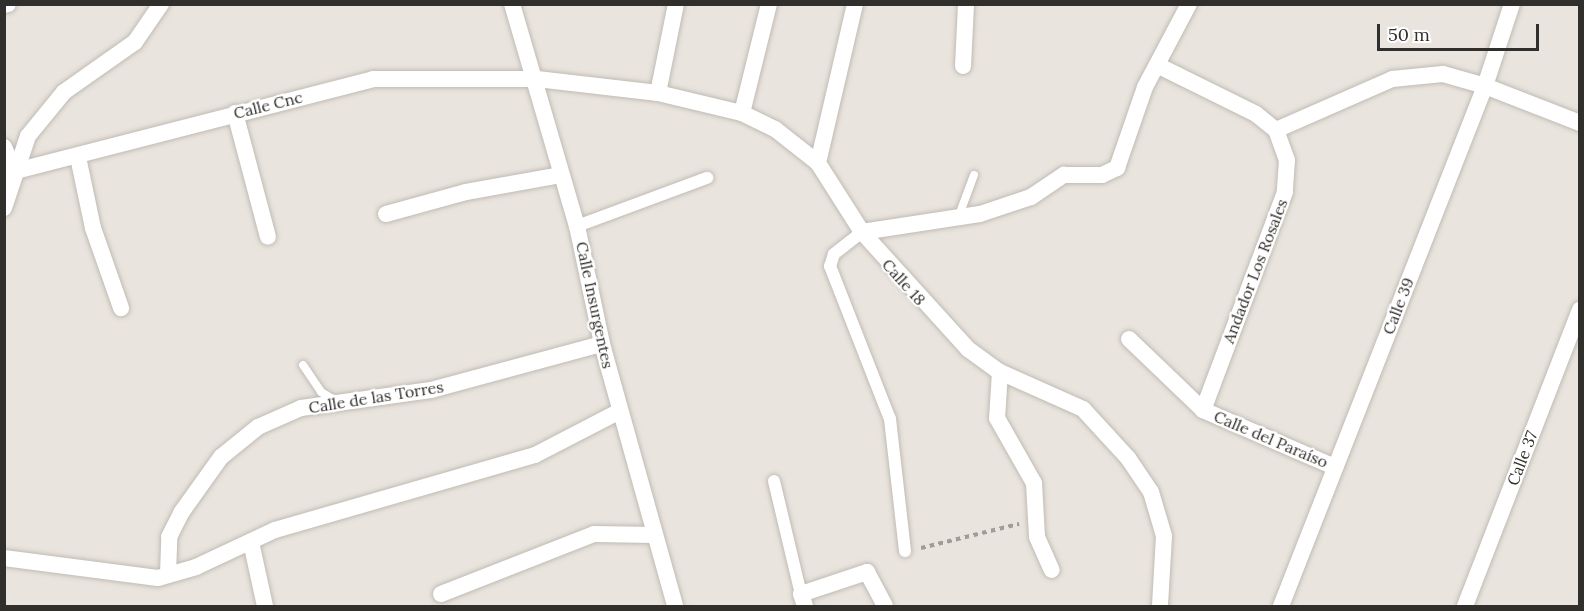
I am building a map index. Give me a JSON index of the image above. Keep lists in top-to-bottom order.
{
  "streets": {
    "street": [
      "Calle Cnc",
      "Andador Los Rosales",
      "Calle 18",
      "Calle Insurgentes",
      "Calle 39",
      "Calle de las Torres",
      "Calle del Paraíso",
      "Calle 37"
    ]
  },
  "crossings": [
    ["Calle Cnc", "Calle 18"],
    ["Calle Cnc", "Calle Insurgentes"],
    ["Andador Los Rosales", "Calle del Paraíso"],
    ["Calle 18", "Calle Insurgentes"],
    ["Calle Insurgentes", "Calle de las Torres"],
    ["Calle 39", "Calle del Paraíso"]
  ],
  "scale_bar": "50 m"
}
